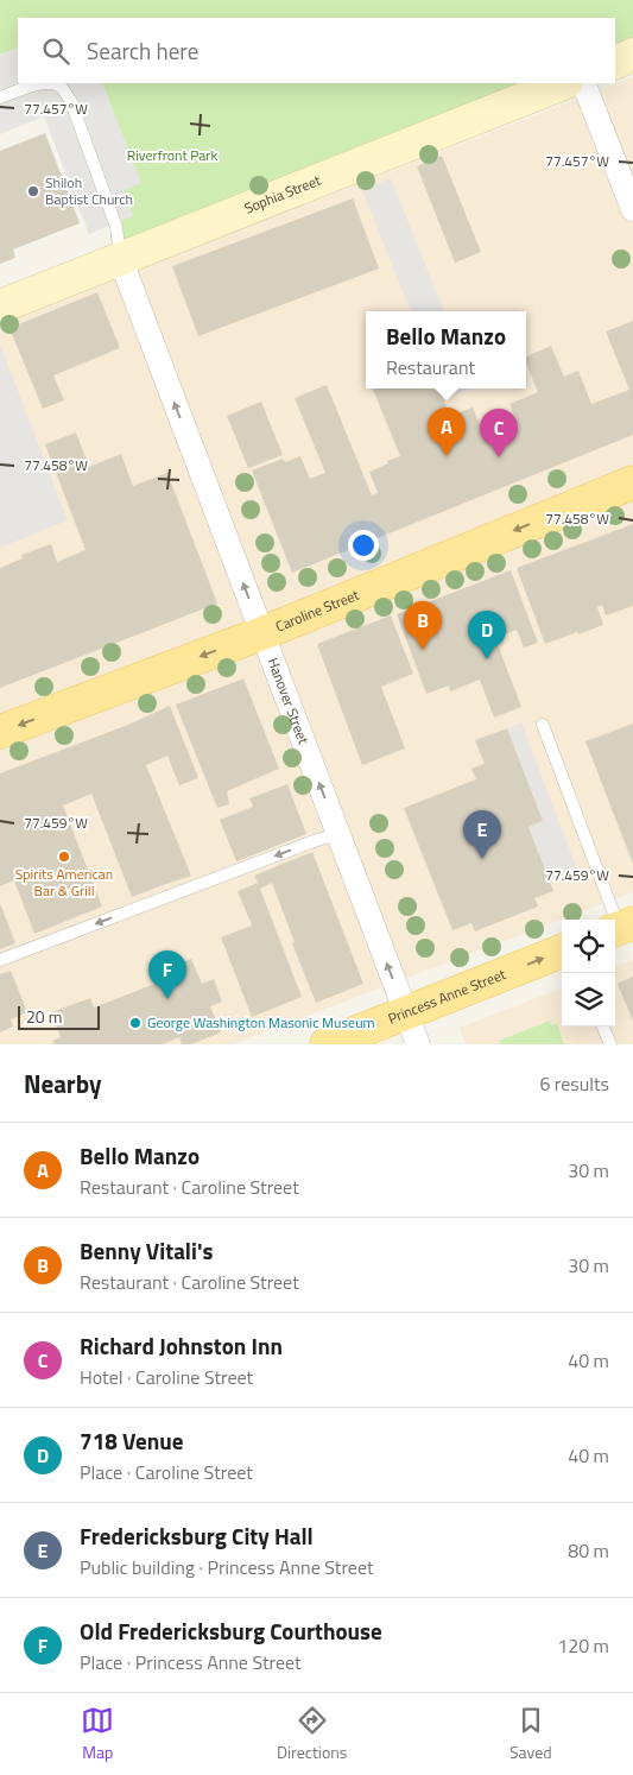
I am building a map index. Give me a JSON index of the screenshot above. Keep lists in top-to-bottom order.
{
  "streets": {
    "main road": ["Sophia Street", "Caroline Street", "Princess Anne Street"],
    "street": ["Hanover Street"]
  },
  "crossings": [
    ["Sophia Street", "Hanover Street"],
    ["Caroline Street", "Hanover Street"],
    ["Hanover Street", "Princess Anne Street"]
  ],
  "one_way": ["Caroline Street", "Hanover Street", "Princess Anne Street"],
  "parks": ["Riverfront Park"],
  "places": ["Shiloh Baptist Church", "Spirits American Bar & Grill", "George Washington Masonic Museum"],
  "scale_bar": "20 m",
  "page": {
    "search": "Search here",
    "popup": ["Bello Manzo", "Restaurant"],
    "pins": [
      "A",
      "C",
      "B",
      "D",
      "E",
      "F"
    ],
    "scale": "20 m",
    "heading": ["Nearby", "6 results"],
    "list": [
      {
        "mark": "A",
        "name": "Bello Manzo",
        "note": "Restaurant · Caroline Street",
        "value": "30 m"
      },
      {
        "mark": "B",
        "name": "Benny Vitali's",
        "note": "Restaurant · Caroline Street",
        "value": "30 m"
      },
      {
        "mark": "C",
        "name": "Richard Johnston Inn",
        "note": "Hotel · Caroline Street",
        "value": "40 m"
      },
      {
        "mark": "D",
        "name": "718 Venue",
        "note": "Place · Caroline Street",
        "value": "40 m"
      },
      {
        "mark": "E",
        "name": "Fredericksburg City Hall",
        "note": "Public building · Princess Anne Street",
        "value": "80 m"
      },
      {
        "mark": "F",
        "name": "Old Fredericksburg Courthouse",
        "note": "Place · Princess Anne Street",
        "value": "120 m"
      }
    ],
    "nav": ["Map", "Directions", "Saved"]
  },
  "coordinates": ["77.457°W", "77.458°W", "77.459°W"]
}
